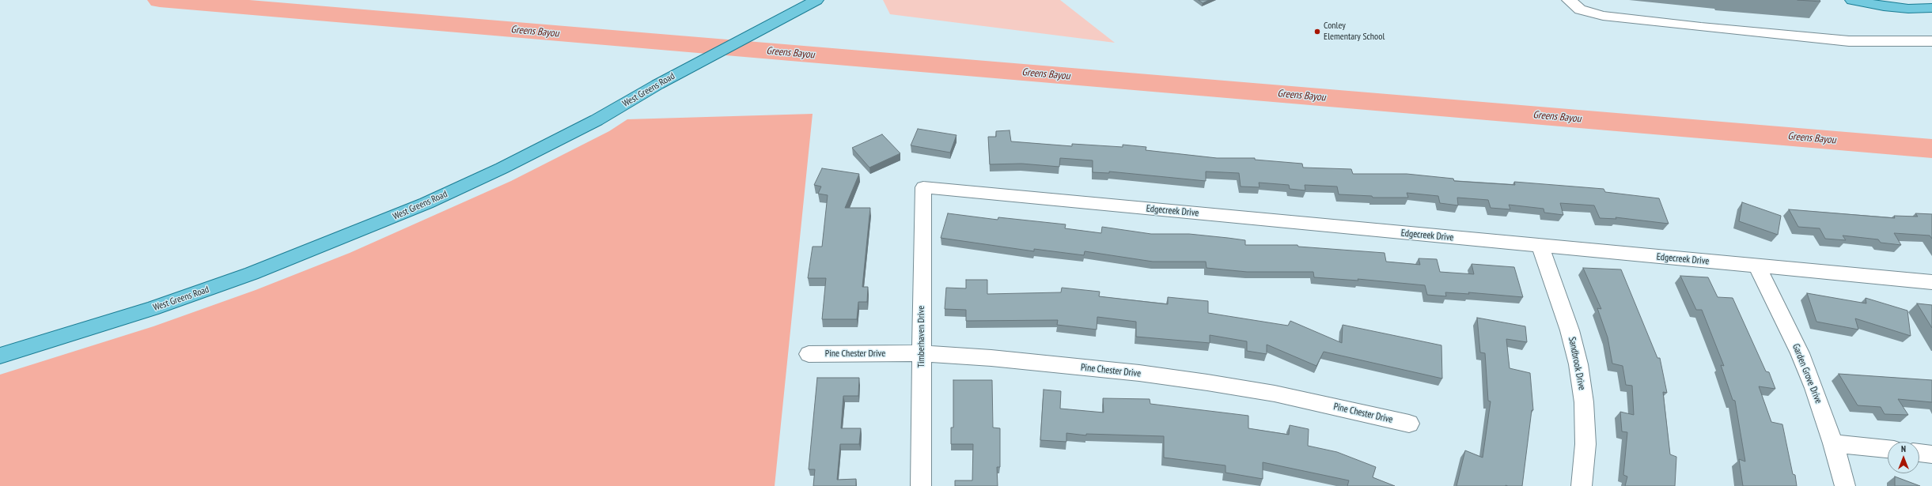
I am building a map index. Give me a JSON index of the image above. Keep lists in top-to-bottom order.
{
  "streets": {
    "main road": ["West Greens Road"],
    "street": [
      "Edgecreek Drive",
      "Timberhaven Drive",
      "Pine Chester Drive",
      "Sandbrook Drive",
      "Garden Grove Drive"
    ]
  },
  "crossings": [
    ["Edgecreek Drive", "Timberhaven Drive"],
    ["Edgecreek Drive", "Sandbrook Drive"],
    ["Edgecreek Drive", "Garden Grove Drive"],
    ["Timberhaven Drive", "Pine Chester Drive"]
  ],
  "water": ["Greens Bayou"],
  "places": ["Conley Elementary School"],
  "north": "top"
}
